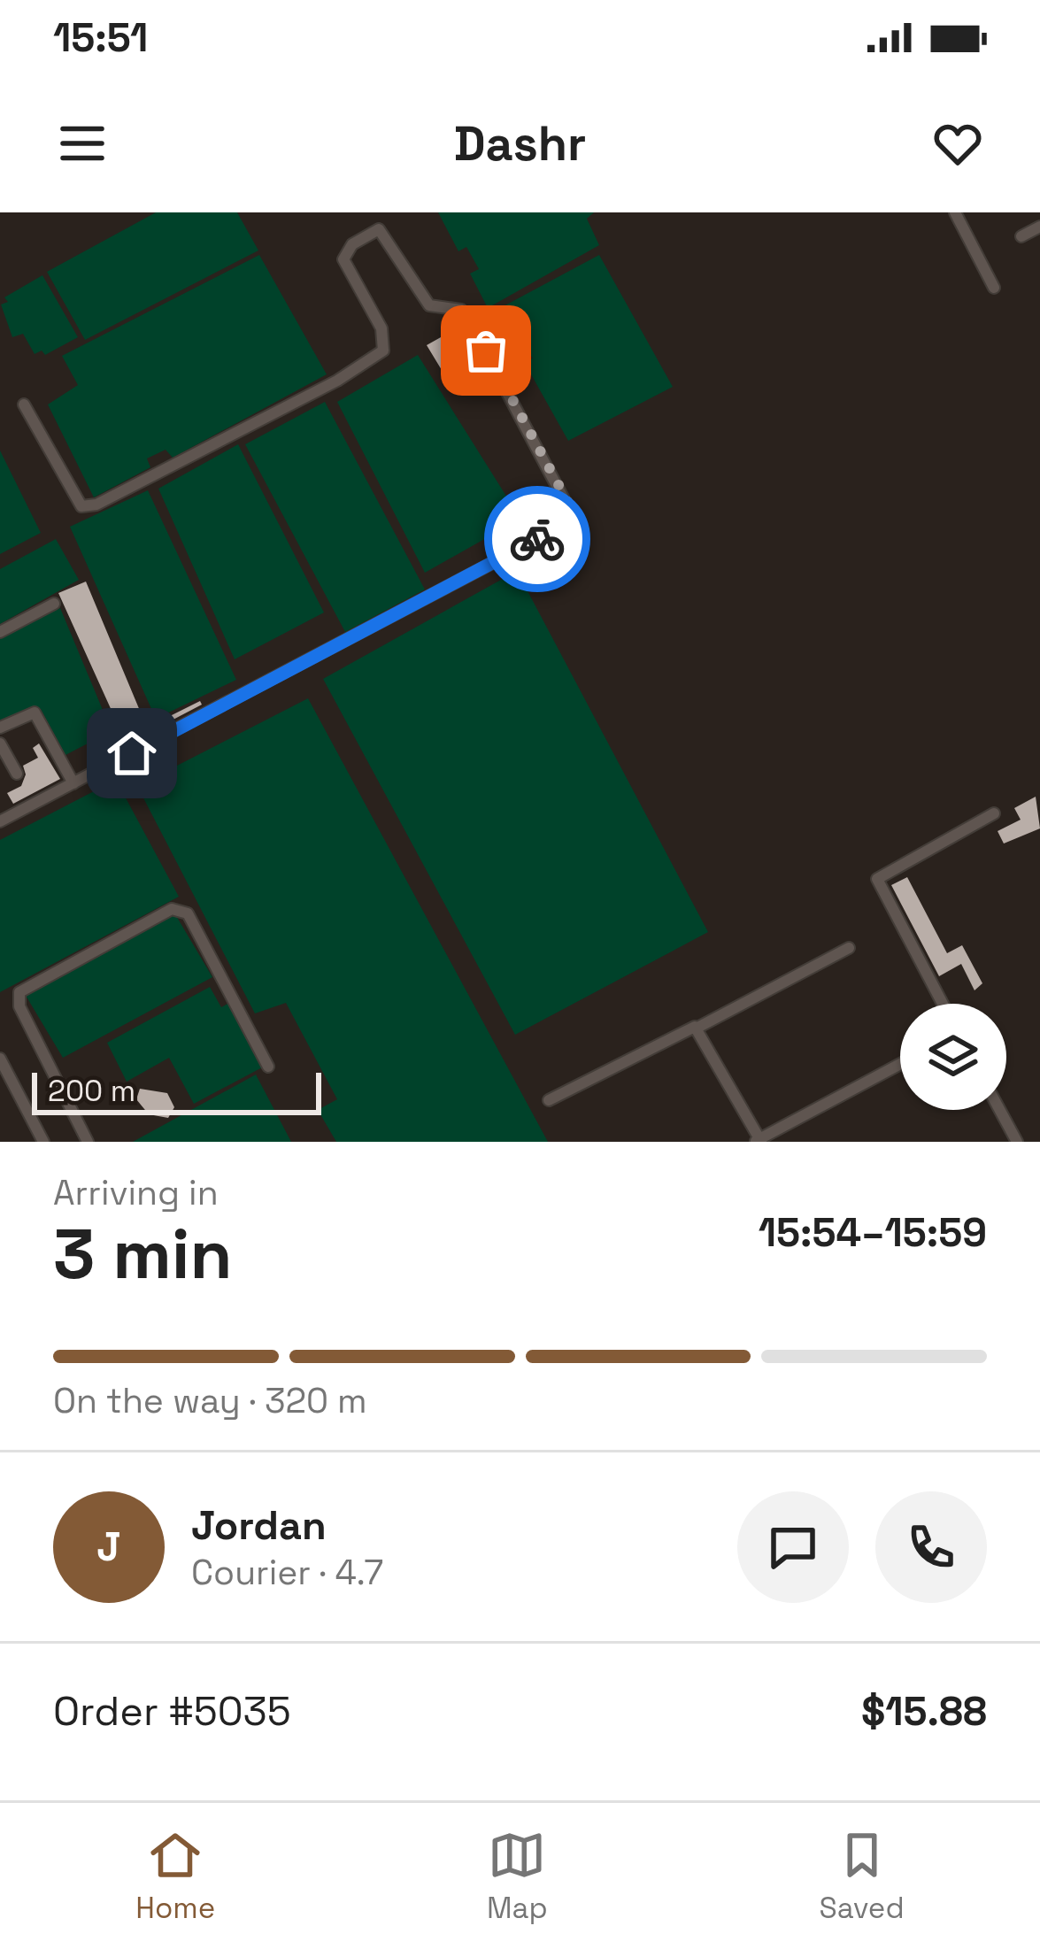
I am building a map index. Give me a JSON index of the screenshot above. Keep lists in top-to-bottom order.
{
  "scale_bar": "200 m",
  "page": {
    "status": "15:51",
    "header": "Dashr",
    "scale": "200 m",
    "heading": ["3 min", "Arriving in", "15:54–15:59"],
    "panel": [
      "Jordan",
      "Courier · 4.7",
      "Order #5035",
      "$15.88"
    ],
    "bar": "On the way · 320 m",
    "round": "J",
    "tabs": ["Home", "Map", "Saved"]
  }
}
